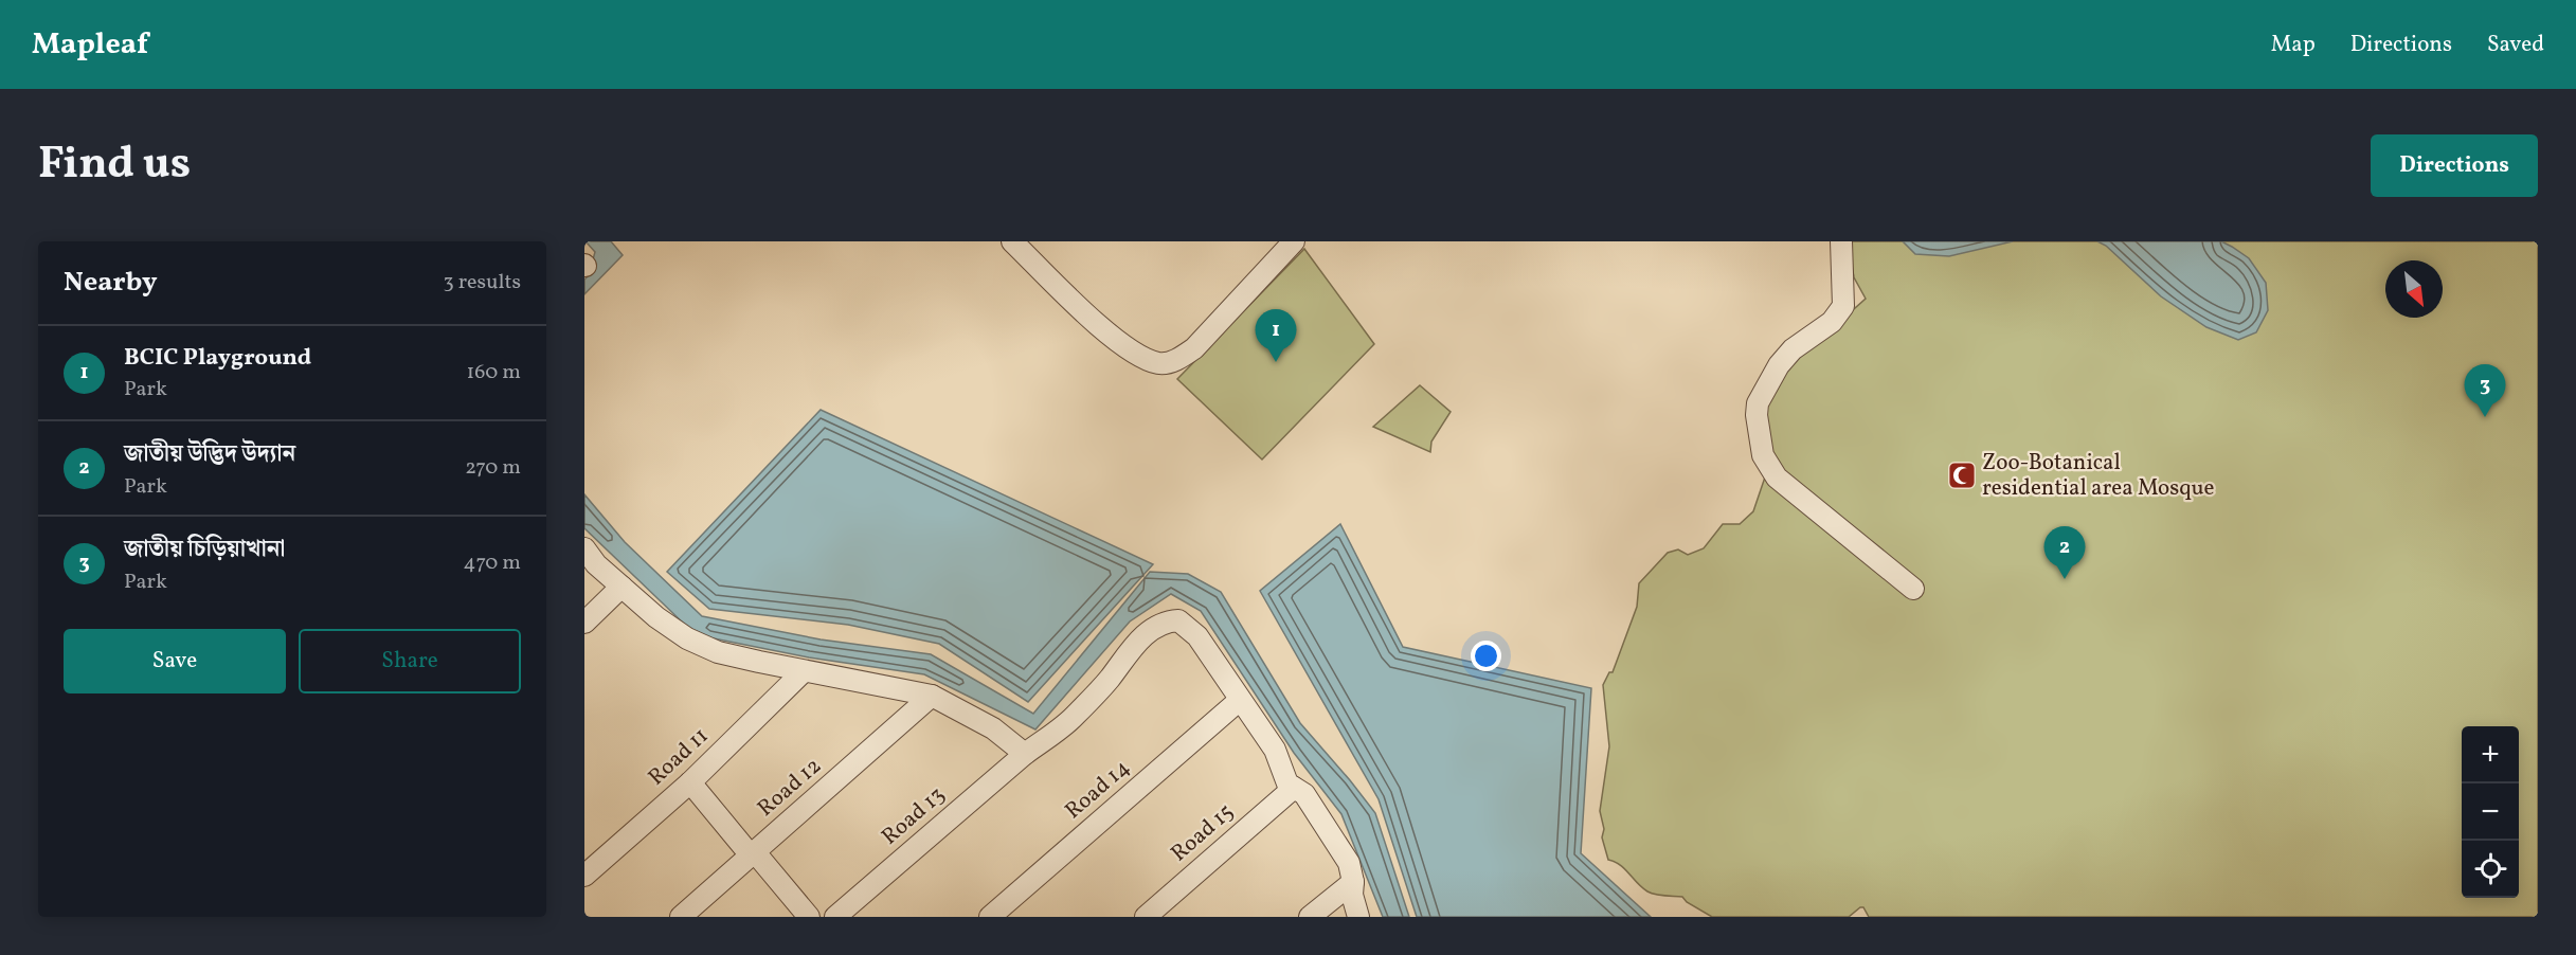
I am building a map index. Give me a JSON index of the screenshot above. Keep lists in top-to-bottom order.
{
  "streets": {
    "street": [
      "Road 11",
      "Road 12",
      "Road 14",
      "Road 13",
      "Road 15"
    ]
  },
  "crossings": [
    ["Road 14", "Road 13"]
  ],
  "places": {
    "mosque": ["Zoo-Botanical residential area Mosque"]
  },
  "north": "bottom right",
  "page": {
    "header": "Mapleaf",
    "nav": ["Map", "Directions", "Saved"],
    "title": "Find us",
    "buttons": [
      "Directions",
      ["Save", "Share"]
    ],
    "heading": ["Nearby", "3 results"],
    "pins": ["1", "3", "2"],
    "list": [
      {
        "mark": "1",
        "name": "BCIC Playground",
        "note": "Park",
        "value": "160 m"
      },
      {
        "mark": "2",
        "name": "জাতীয় উদ্ভিদ উদ্যান",
        "note": "Park",
        "value": "270 m"
      },
      {
        "mark": "3",
        "name": "জাতীয় চিড়িয়াখানা",
        "note": "Park",
        "value": "470 m"
      }
    ],
    "map_buttons": ["+", "−"]
  }
}
